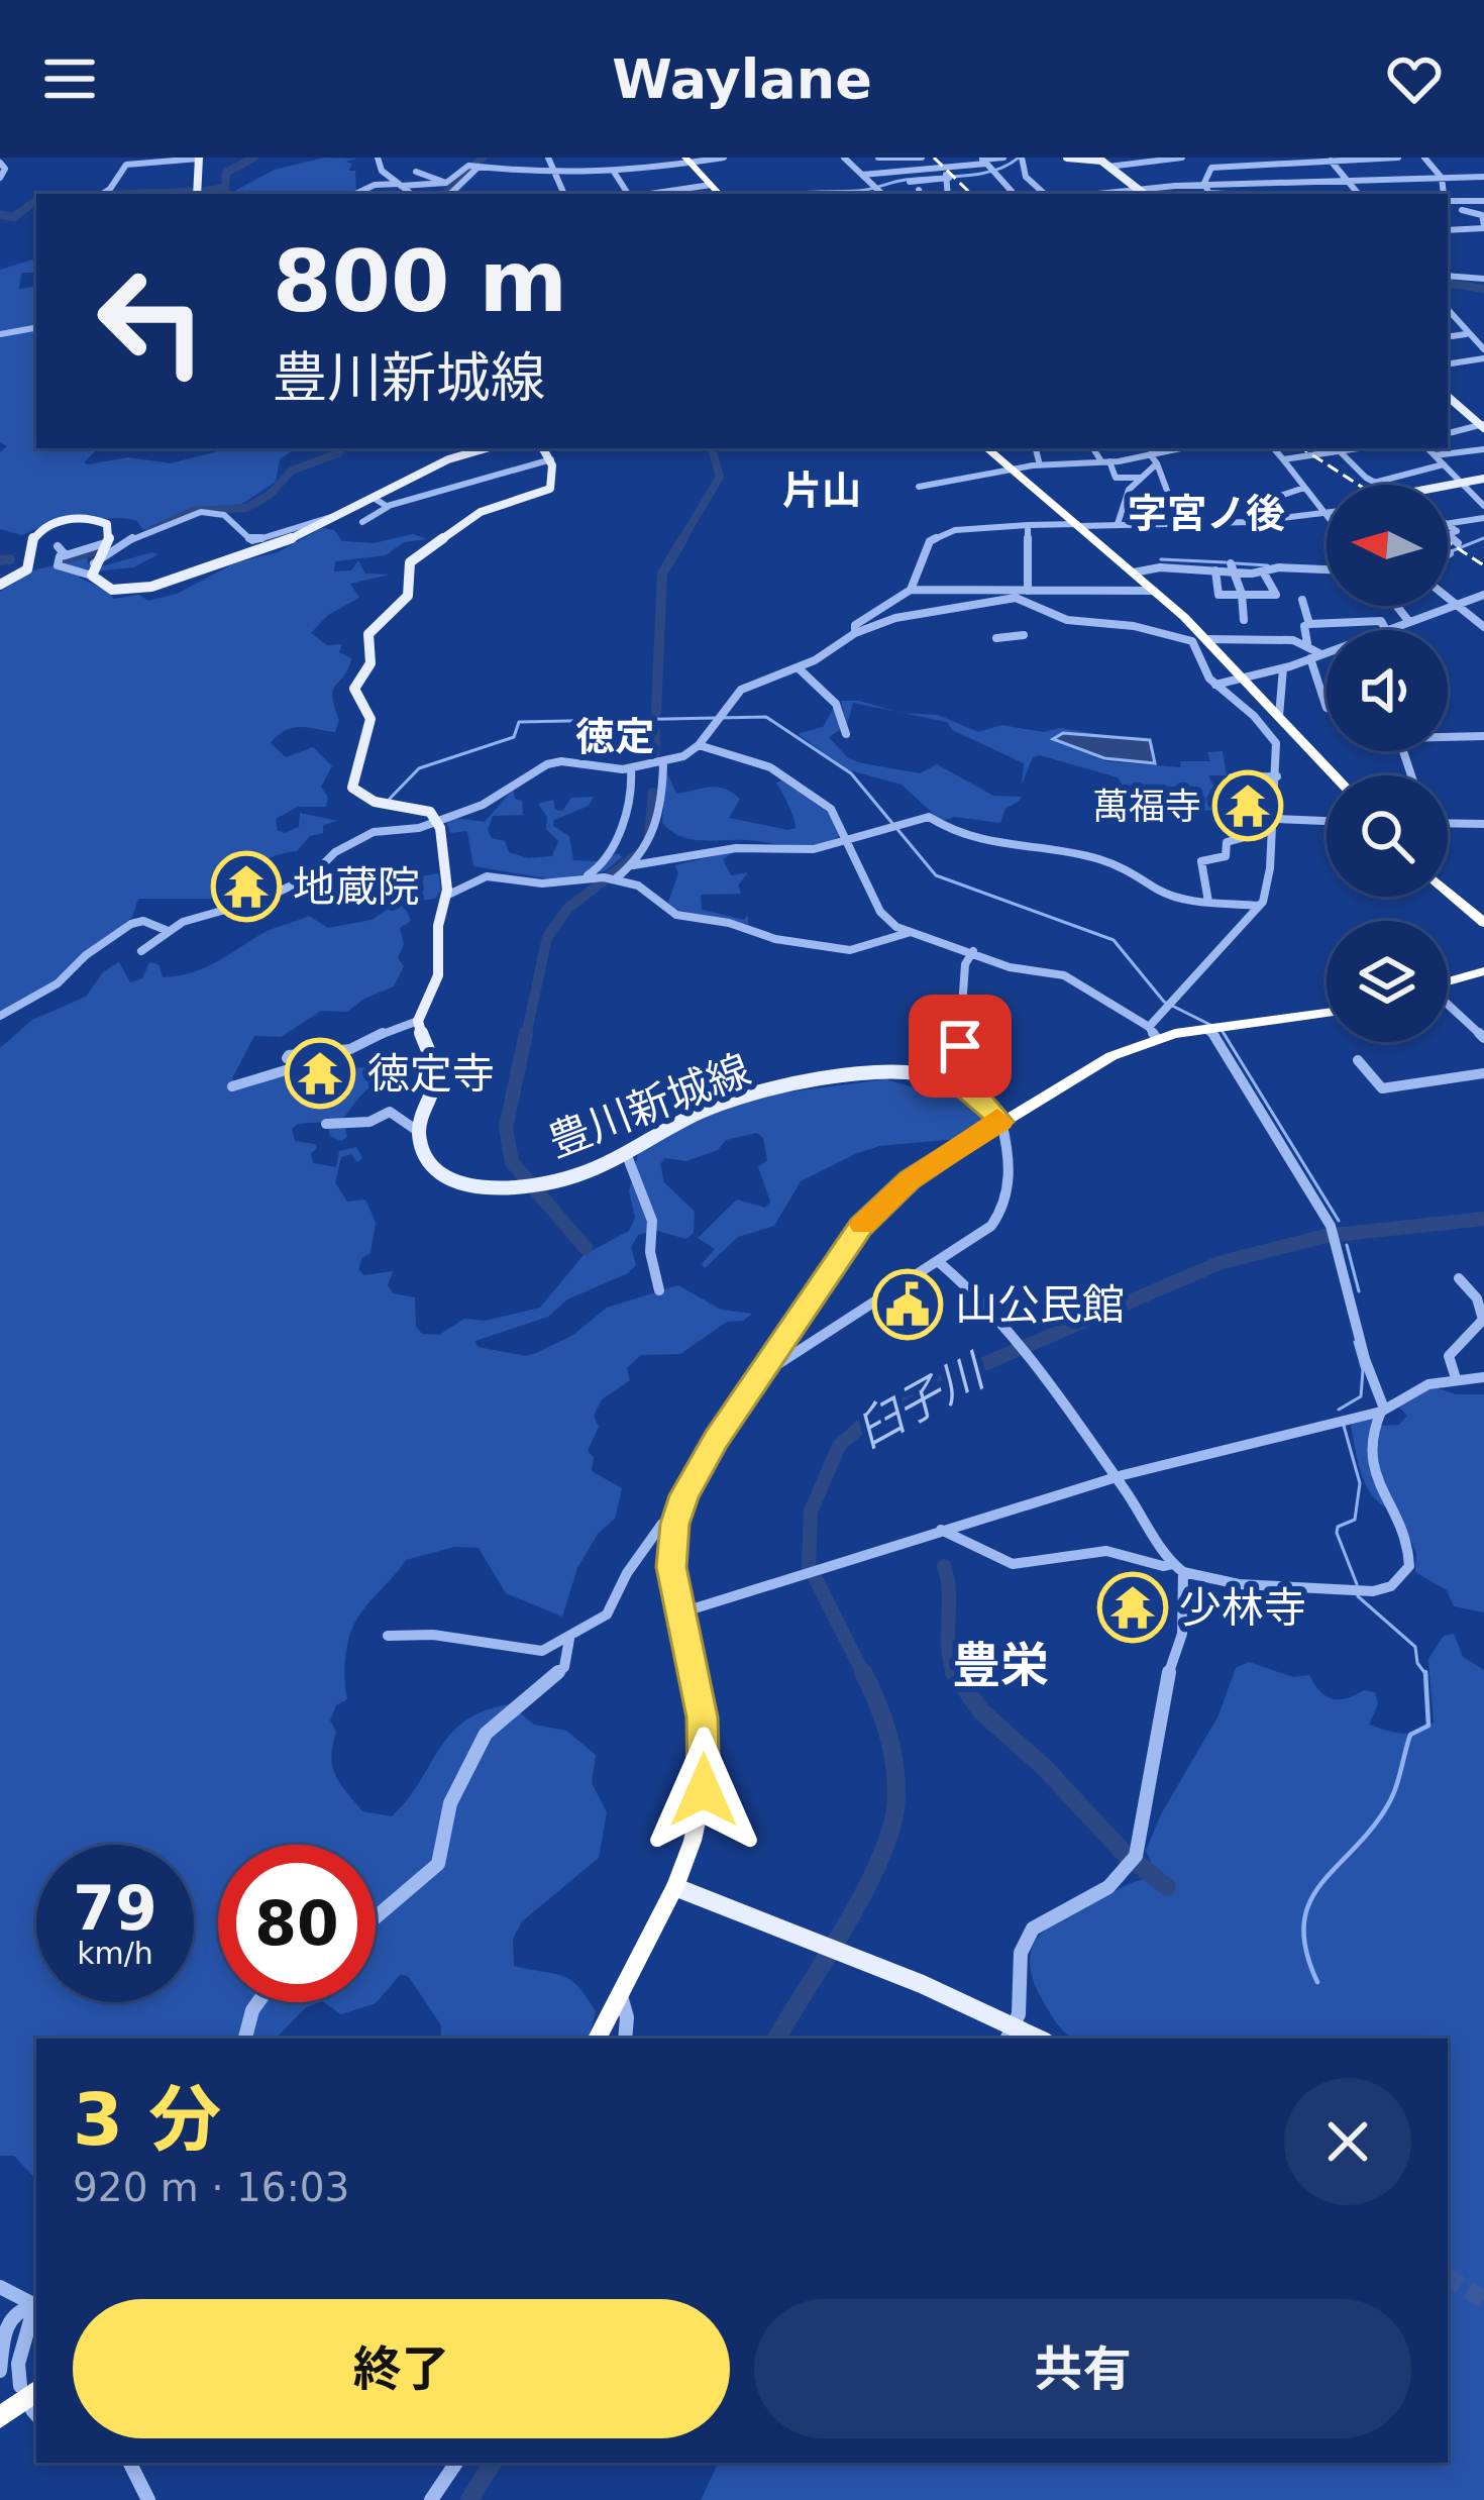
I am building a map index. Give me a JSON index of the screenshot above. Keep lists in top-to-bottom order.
{
  "streets": {
    "main road": ["豊川新城線"]
  },
  "districts": [
    "片山",
    "字宮ノ後",
    "徳定",
    "豊栄"
  ],
  "water": ["臼子川"],
  "places": {
    "temple": [
      "萬福寺",
      "地蔵院",
      "徳定寺",
      "少林寺"
    ],
    "public building": ["山公民館"]
  },
  "north": "left",
  "page": {
    "header": "Waylane",
    "turn": ["800 m", "豊川新城線"],
    "speed": "79 km/h",
    "limit": "80",
    "heading": ["3 分", "920 m · 16:03"],
    "buttons": ["終了", "共有"]
  }
}
